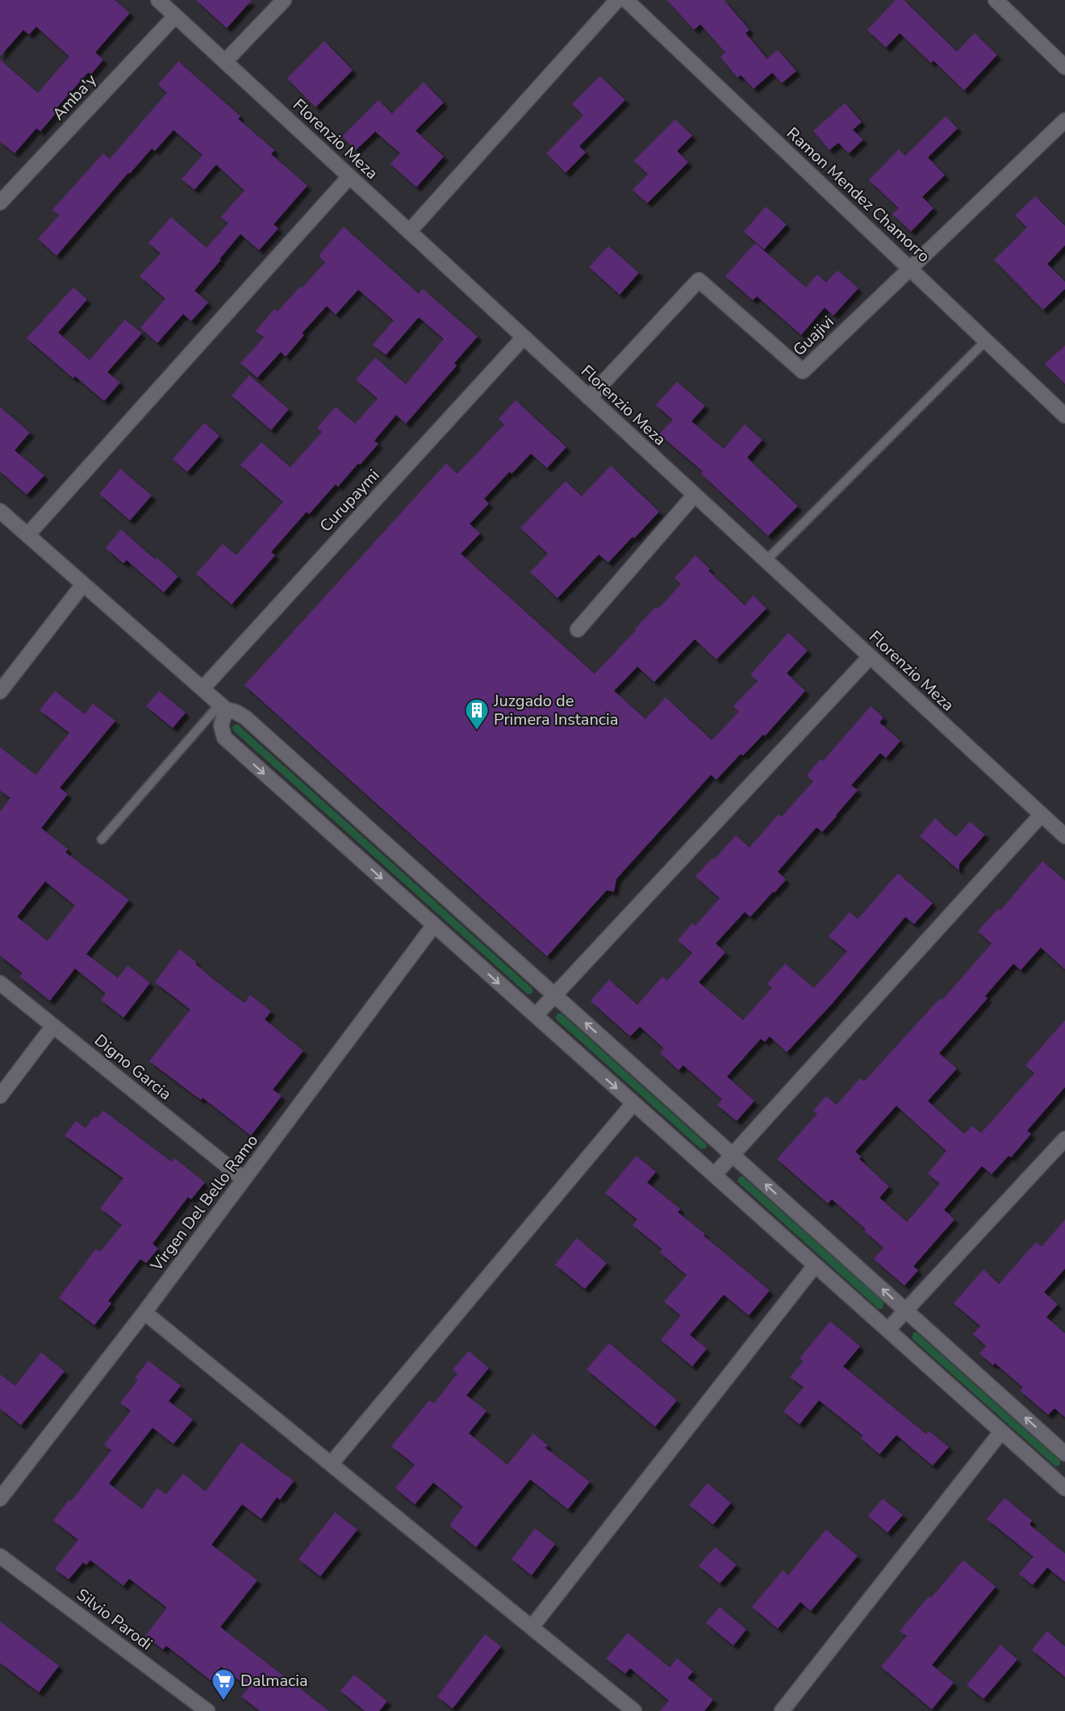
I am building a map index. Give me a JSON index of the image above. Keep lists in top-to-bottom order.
{
  "streets": {
    "street": [
      "Amba'y",
      "Florenzio Meza",
      "Ramon Mendez Chamorro",
      "Guajivi",
      "Curupaymi",
      "Digno Garcia",
      "Virgen Del Bello Ramo",
      "Silvio Parodi"
    ]
  },
  "crossings": [
    ["Amba'y", "Florenzio Meza"],
    ["Florenzio Meza", "Guajivi"],
    ["Florenzio Meza", "Curupaymi"],
    ["Ramon Mendez Chamorro", "Guajivi"],
    ["Digno Garcia", "Virgen Del Bello Ramo"]
  ],
  "places": {
    "building": ["Juzgado de Primera Instancia"],
    "supermarket": ["Dalmacia"]
  }
}
